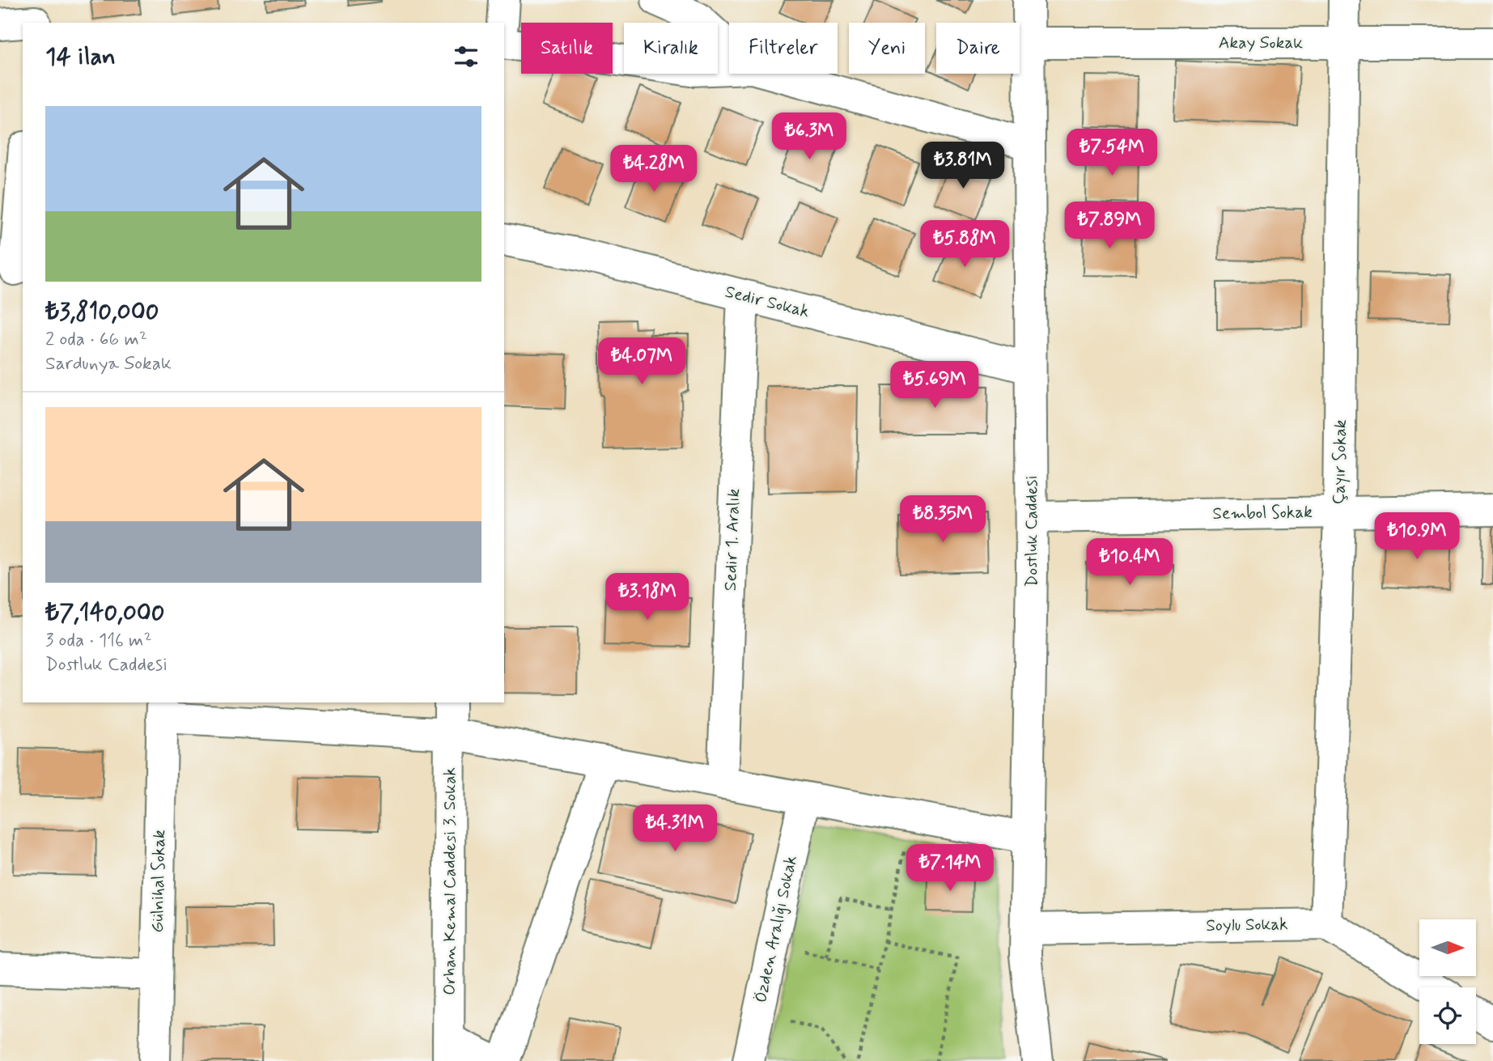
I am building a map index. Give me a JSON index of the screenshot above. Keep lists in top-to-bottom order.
{
  "streets": {
    "street": [
      "Akay Sokak",
      "Sedir Sokak",
      "Çayır Sokak",
      "Sembol Sokak",
      "Dostluk Caddesi",
      "Sedir 1. Aralık",
      "Gülnihal Sokak",
      "Orhan Kemal Caddesi 3. Sokak",
      "Soylu Sokak",
      "Özden Aralığı Sokak"
    ]
  },
  "crossings": [
    ["Akay Sokak", "Çayır Sokak"],
    ["Akay Sokak", "Dostluk Caddesi"],
    ["Sedir Sokak", "Dostluk Caddesi"],
    ["Sedir Sokak", "Sedir 1. Aralık"],
    ["Çayır Sokak", "Sembol Sokak"],
    ["Çayır Sokak", "Soylu Sokak"],
    ["Sembol Sokak", "Dostluk Caddesi"],
    ["Dostluk Caddesi", "Soylu Sokak"]
  ],
  "north": "right",
  "page": {
    "chip": [
      "Satılık",
      "Kiralık",
      "Filtreler",
      "Yeni",
      "Daire"
    ],
    "heading": "14 ilan",
    "list": [
      {
        "name": "₺3,810,000",
        "note": "2 oda · 66 m² · Sardunya Sokak"
      },
      {
        "name": "₺7,140,000",
        "note": "3 oda · 116 m² · Dostluk Caddesi"
      }
    ],
    "price": [
      "₺6.3M",
      "₺7.54M",
      "₺3.81M",
      "₺4.28M",
      "₺7.89M",
      "₺5.88M",
      "₺4.07M",
      "₺5.69M",
      "₺8.35M",
      "₺10.9M",
      "₺10.4M",
      "₺3.18M",
      "₺4.31M",
      "₺7.14M"
    ]
  }
}
